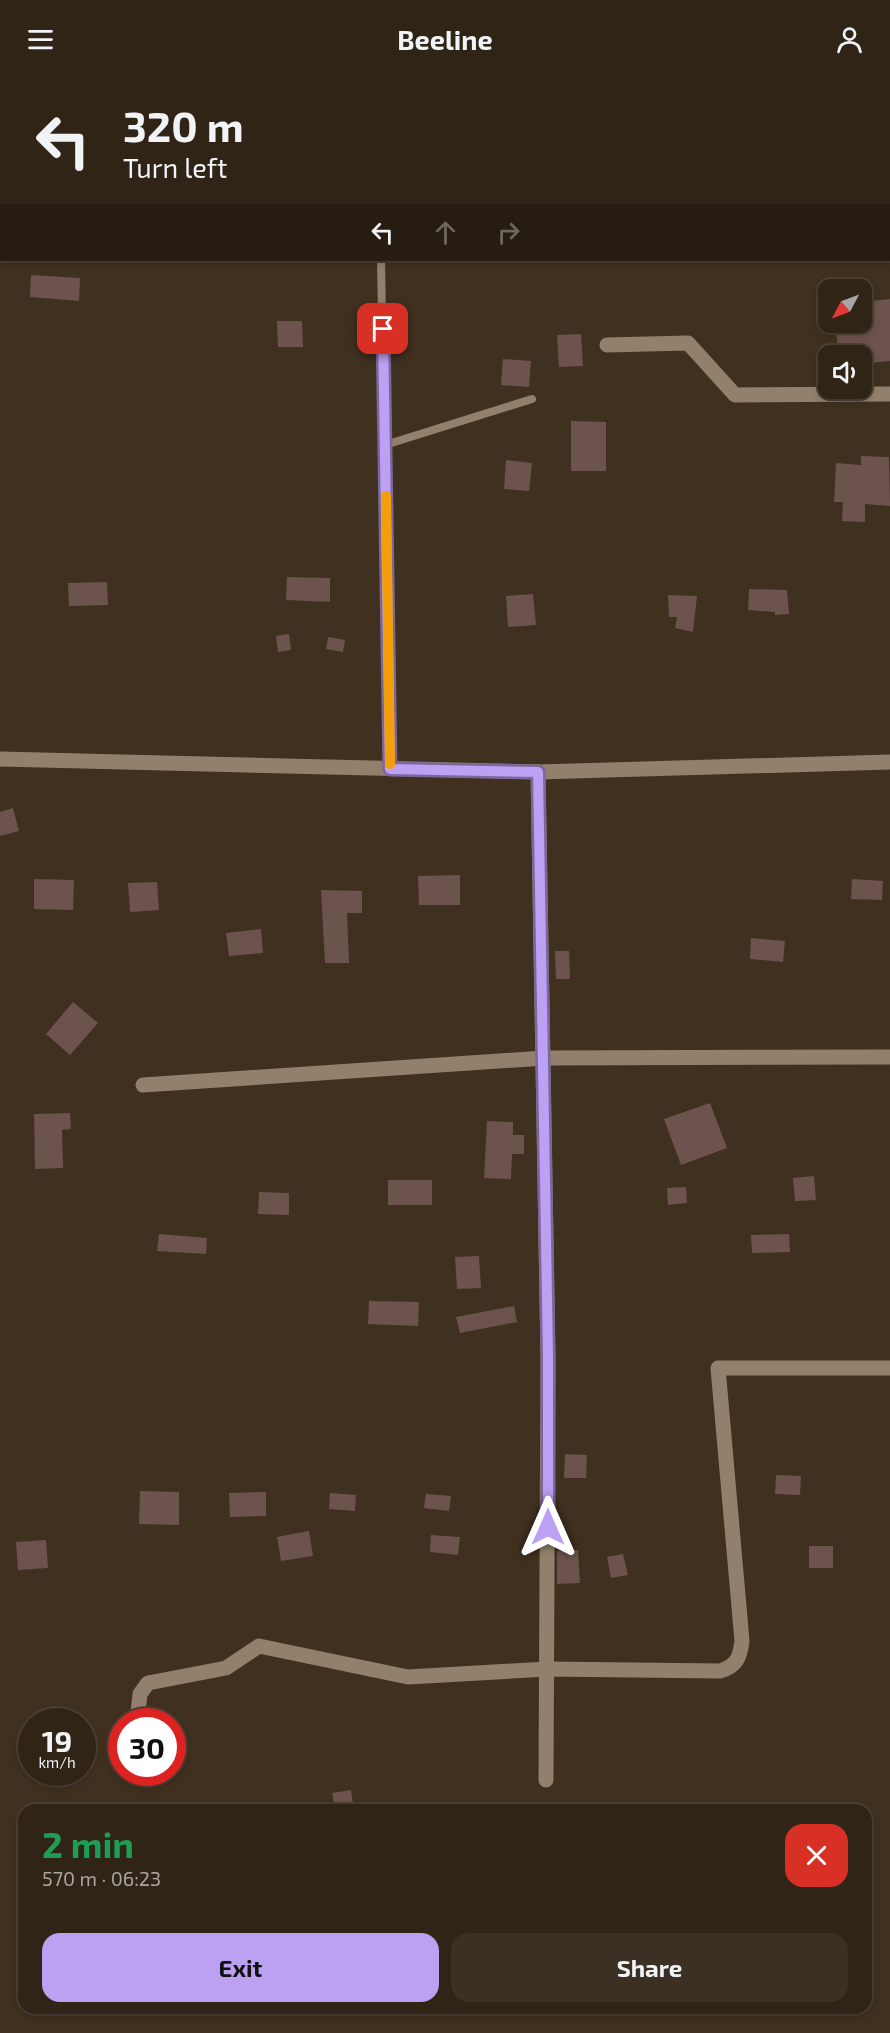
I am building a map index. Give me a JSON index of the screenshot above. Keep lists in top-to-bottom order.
{
  "north": "bottom left",
  "page": {
    "header": "Beeline",
    "turn": ["320 m", "Turn left"],
    "speed": "19 km/h",
    "limit": "30",
    "heading": ["2 min", "570 m · 06:23"],
    "buttons": ["Exit", "Share"]
  }
}
